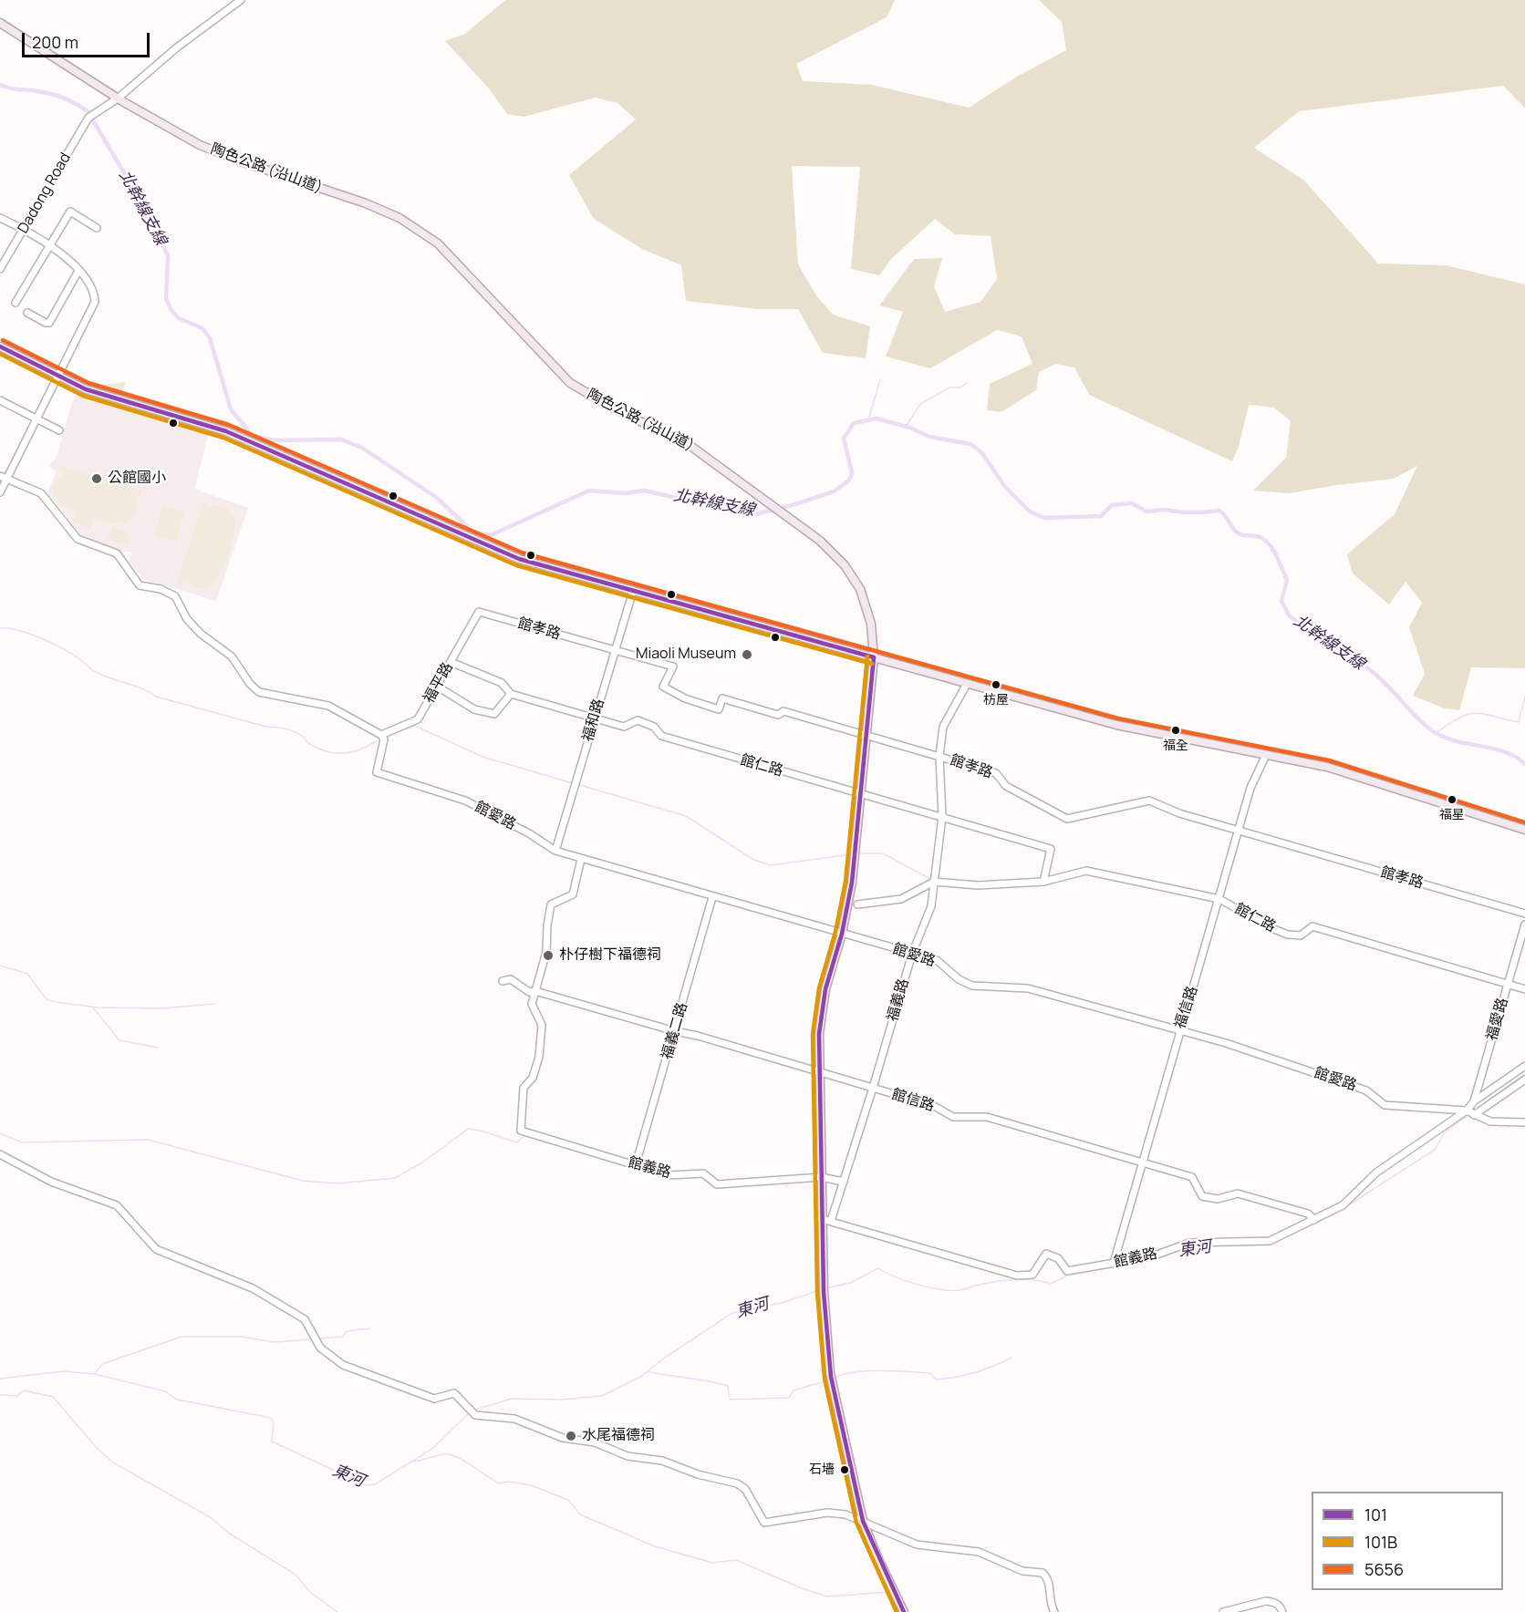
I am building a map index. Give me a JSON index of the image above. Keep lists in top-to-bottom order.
{
  "streets": {
    "main road": ["陶色公路 (沿山道)"],
    "street": [
      "Dadong Road",
      "館孝路",
      "福平路",
      "福和路",
      "館仁路",
      "館愛路",
      "福義路",
      "福信路",
      "福愛路",
      "福義二路",
      "館信路",
      "館義路"
    ]
  },
  "crossings": [
    ["陶色公路 (沿山道)", "Dadong Road"],
    ["陶色公路 (沿山道)", "館孝路"],
    ["陶色公路 (沿山道)", "館仁路"],
    ["陶色公路 (沿山道)", "館愛路"],
    ["陶色公路 (沿山道)", "福義路"],
    ["陶色公路 (沿山道)", "館信路"],
    ["陶色公路 (沿山道)", "館義路"],
    ["館孝路", "福平路"],
    ["館孝路", "福和路"],
    ["館孝路", "福義路"],
    ["館孝路", "福信路"],
    ["福平路", "館仁路"],
    ["福平路", "館愛路"],
    ["福和路", "館仁路"],
    ["福和路", "館愛路"],
    ["館仁路", "福義路"],
    ["館仁路", "福信路"],
    ["館仁路", "福愛路"],
    ["館愛路", "福義路"],
    ["館愛路", "福信路"],
    ["館愛路", "福愛路"],
    ["館愛路", "福義二路"],
    ["館愛路", "館義路"],
    ["福義路", "館信路"],
    ["福義路", "館義路"],
    ["福信路", "館信路"],
    ["福信路", "館義路"],
    ["福愛路", "館義路"],
    ["福義二路", "館信路"],
    ["福義二路", "館義路"],
    ["館信路", "館義路"]
  ],
  "water": ["北幹線支線", "東河"],
  "places": [
    "公館國小",
    "Miaoli Museum",
    "枋屋",
    "福全",
    "福星",
    "朴仔樹下福德祠",
    "水尾福德祠",
    "石墻"
  ],
  "lines": ["transit line 5656", "transit line 101", "transit line 101B"],
  "legend": ["101", "101B", "5656"],
  "scale_bar": "200 m"
}
